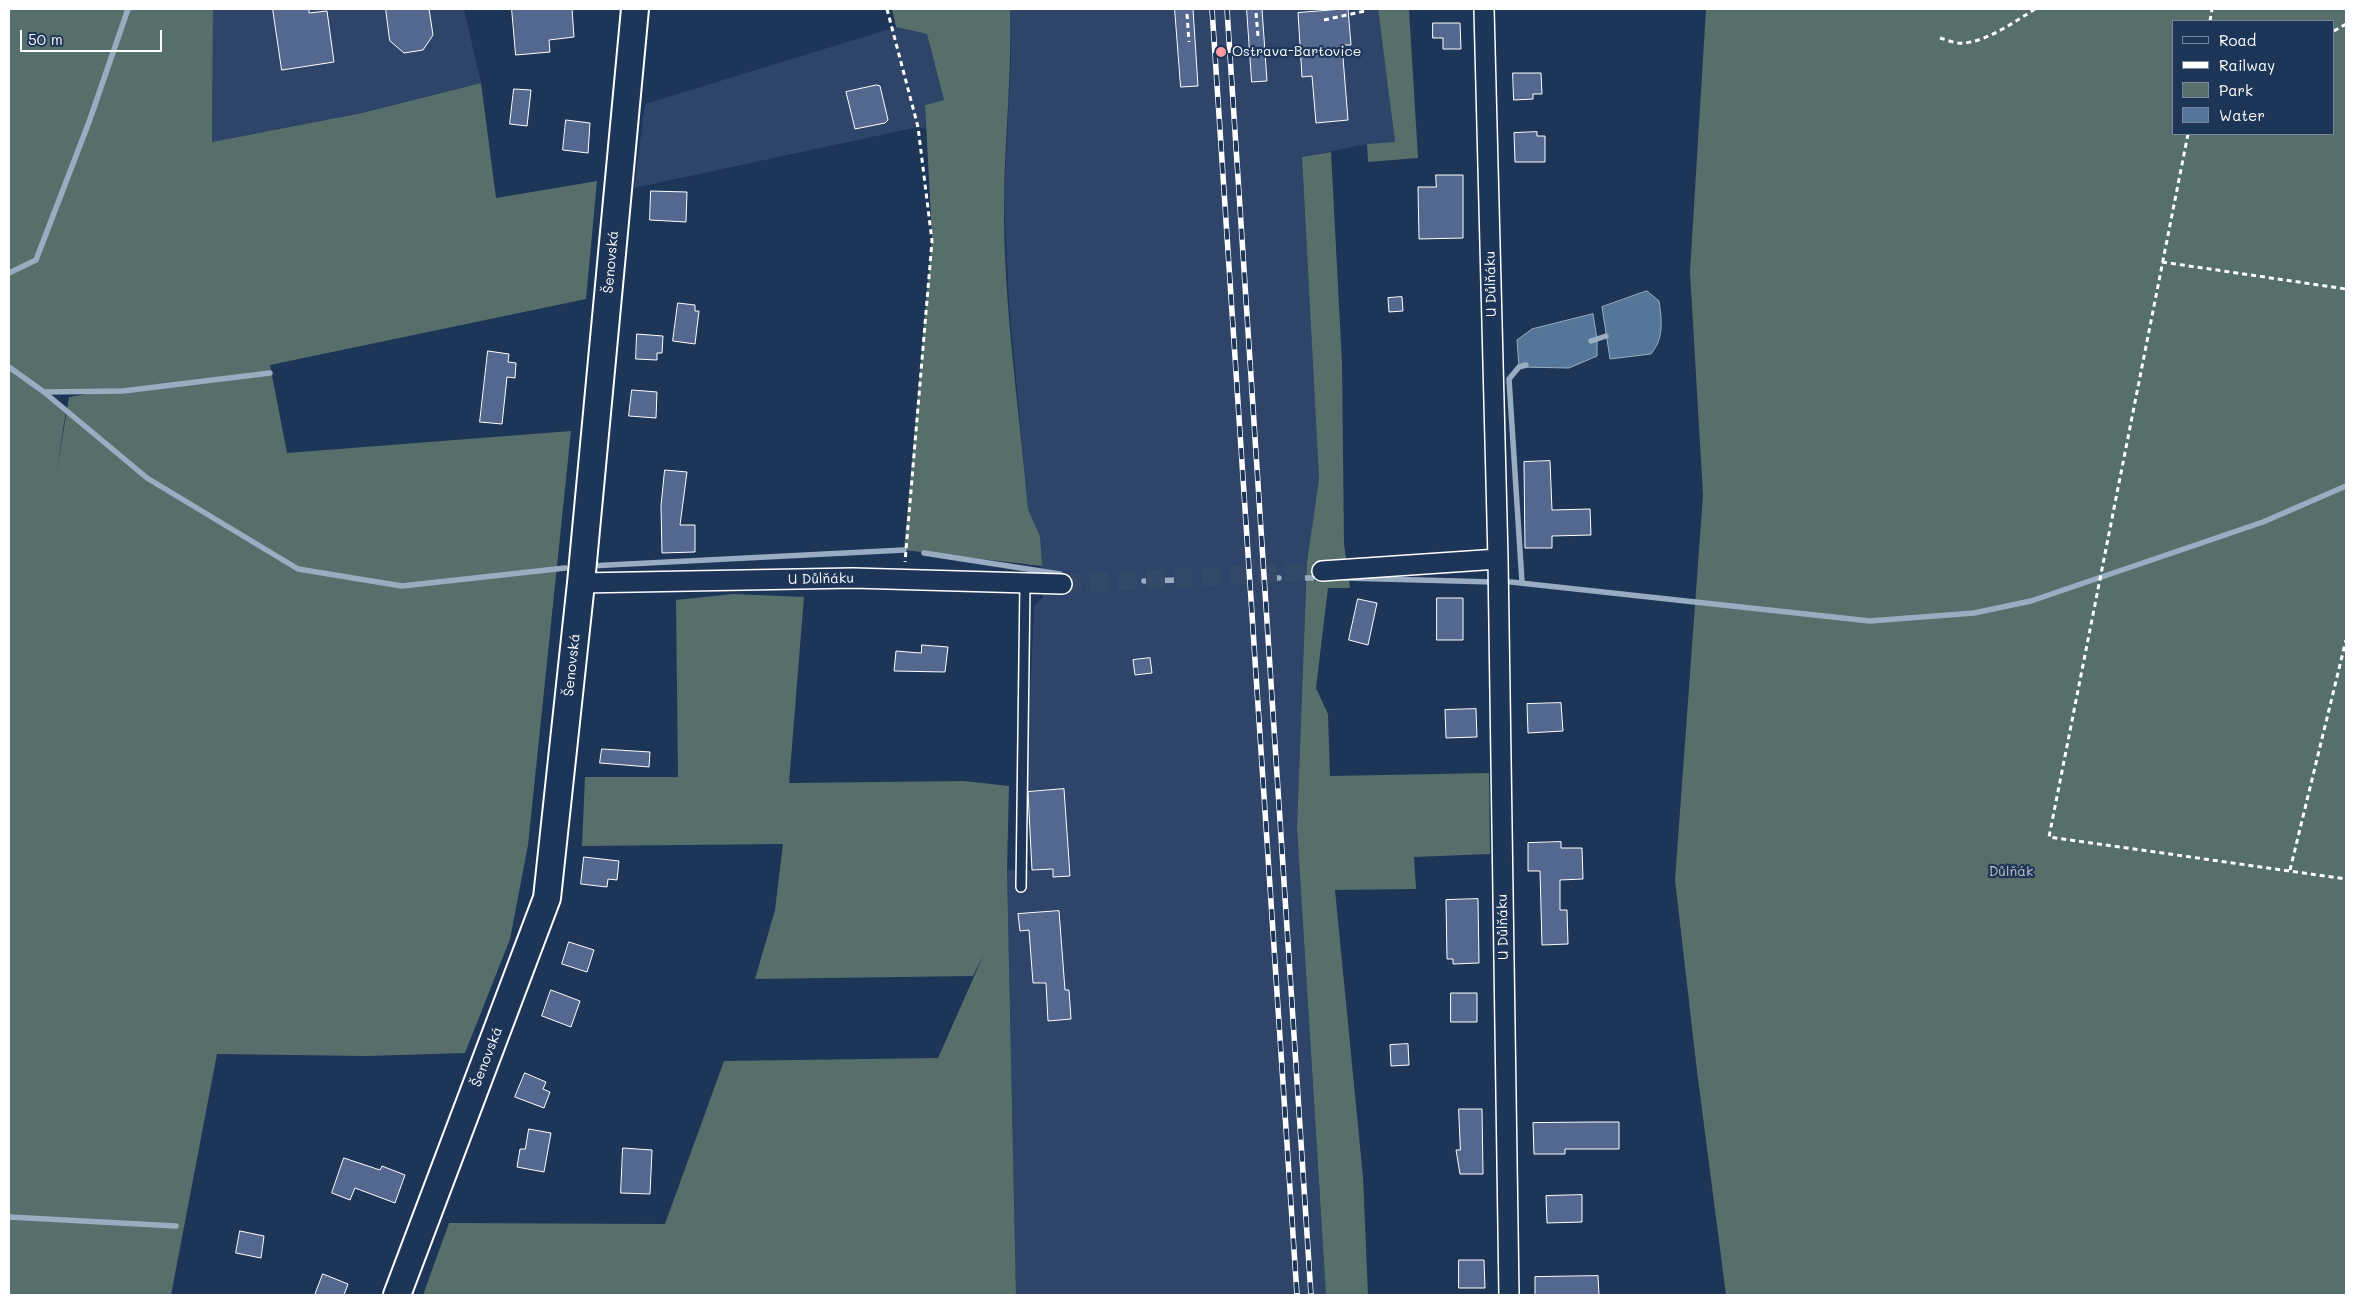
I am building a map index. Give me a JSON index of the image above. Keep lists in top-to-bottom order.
{
  "streets": {
    "street": ["Šenovská", "U Důlňáku"]
  },
  "crossings": [
    ["Šenovská", "U Důlňáku"]
  ],
  "parks": ["Důlňák"],
  "places": ["Ostrava-Bartovice"],
  "legend": [
    "Road",
    "Railway",
    "Park",
    "Water"
  ],
  "scale_bar": "50 m"
}
